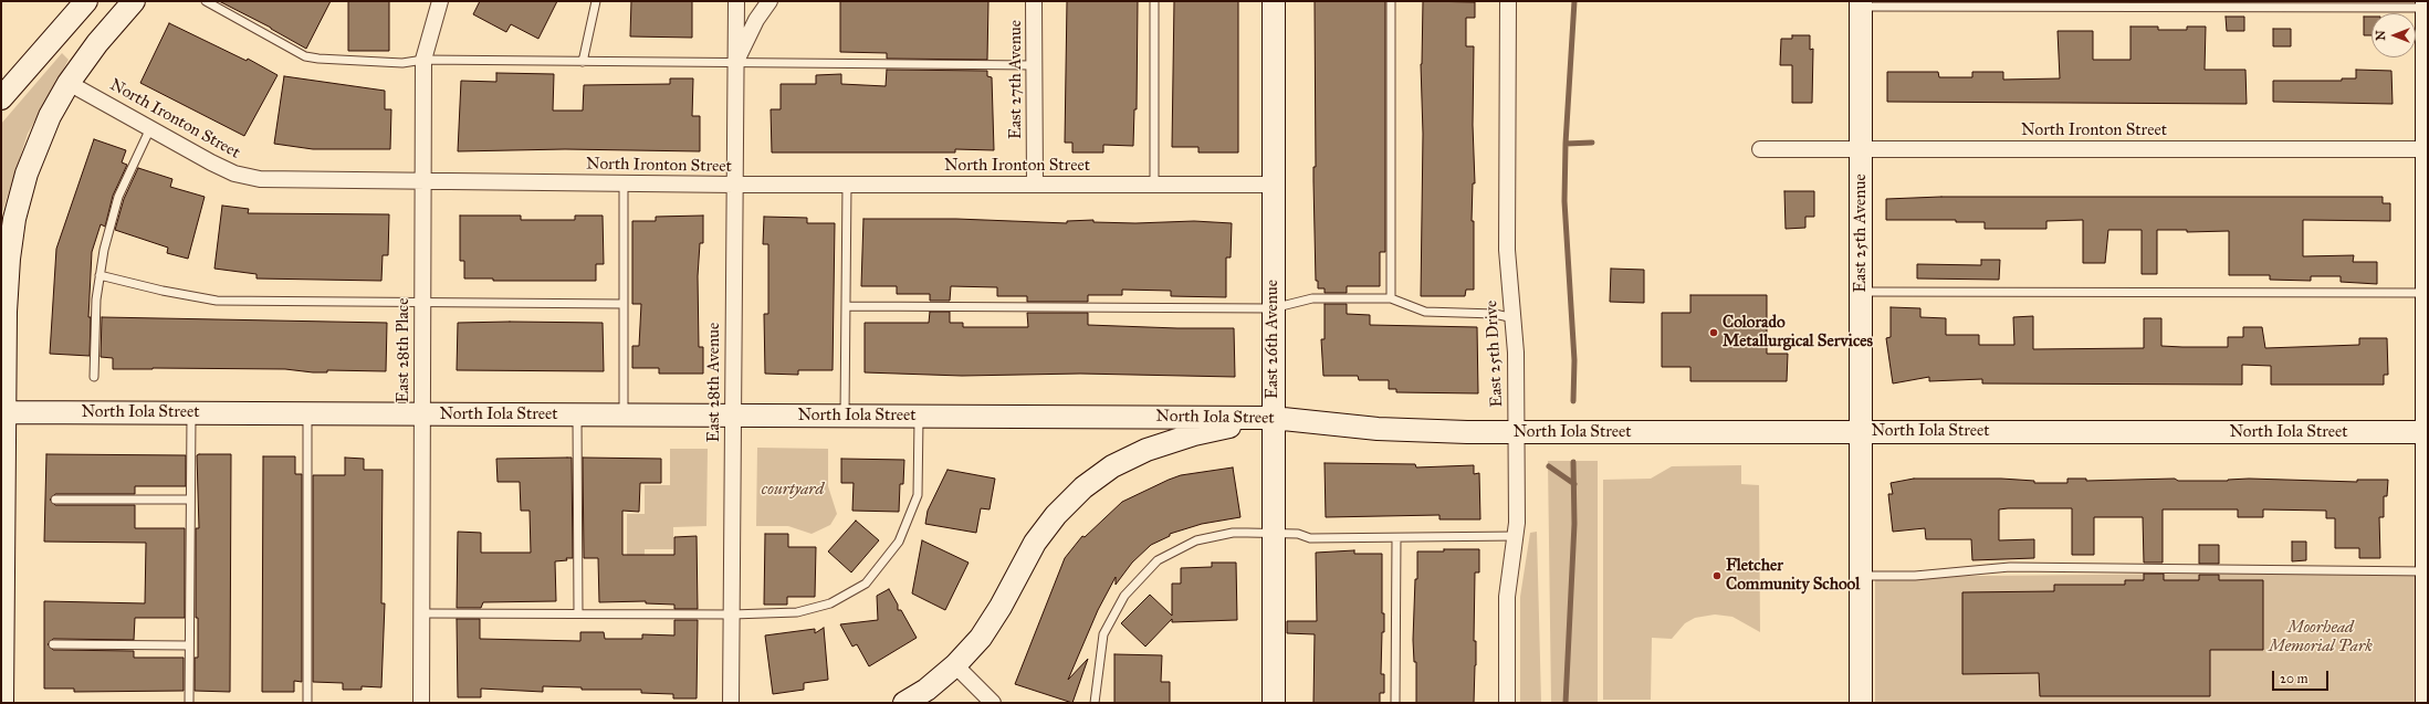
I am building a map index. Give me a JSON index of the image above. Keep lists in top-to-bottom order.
{
  "streets": {
    "street": [
      "East 27th Avenue",
      "North Ironton Street",
      "East 25th Avenue",
      "East 26th Avenue",
      "East 28th Place",
      "East 25th Drive",
      "East 28th Avenue",
      "North Iola Street"
    ]
  },
  "crossings": [
    ["East 27th Avenue", "North Ironton Street"],
    ["North Ironton Street", "East 25th Avenue"],
    ["North Ironton Street", "East 26th Avenue"],
    ["North Ironton Street", "East 28th Place"],
    ["North Ironton Street", "East 28th Avenue"],
    ["East 25th Avenue", "North Iola Street"],
    ["East 26th Avenue", "North Iola Street"],
    ["East 28th Place", "North Iola Street"],
    ["East 25th Drive", "North Iola Street"],
    ["East 28th Avenue", "North Iola Street"]
  ],
  "parks": ["courtyard", "Moorhead Memorial Park"],
  "places": ["Colorado Metallurgical Services", "Fletcher Community School"],
  "scale_bar": "20 m",
  "north": "left"
}
